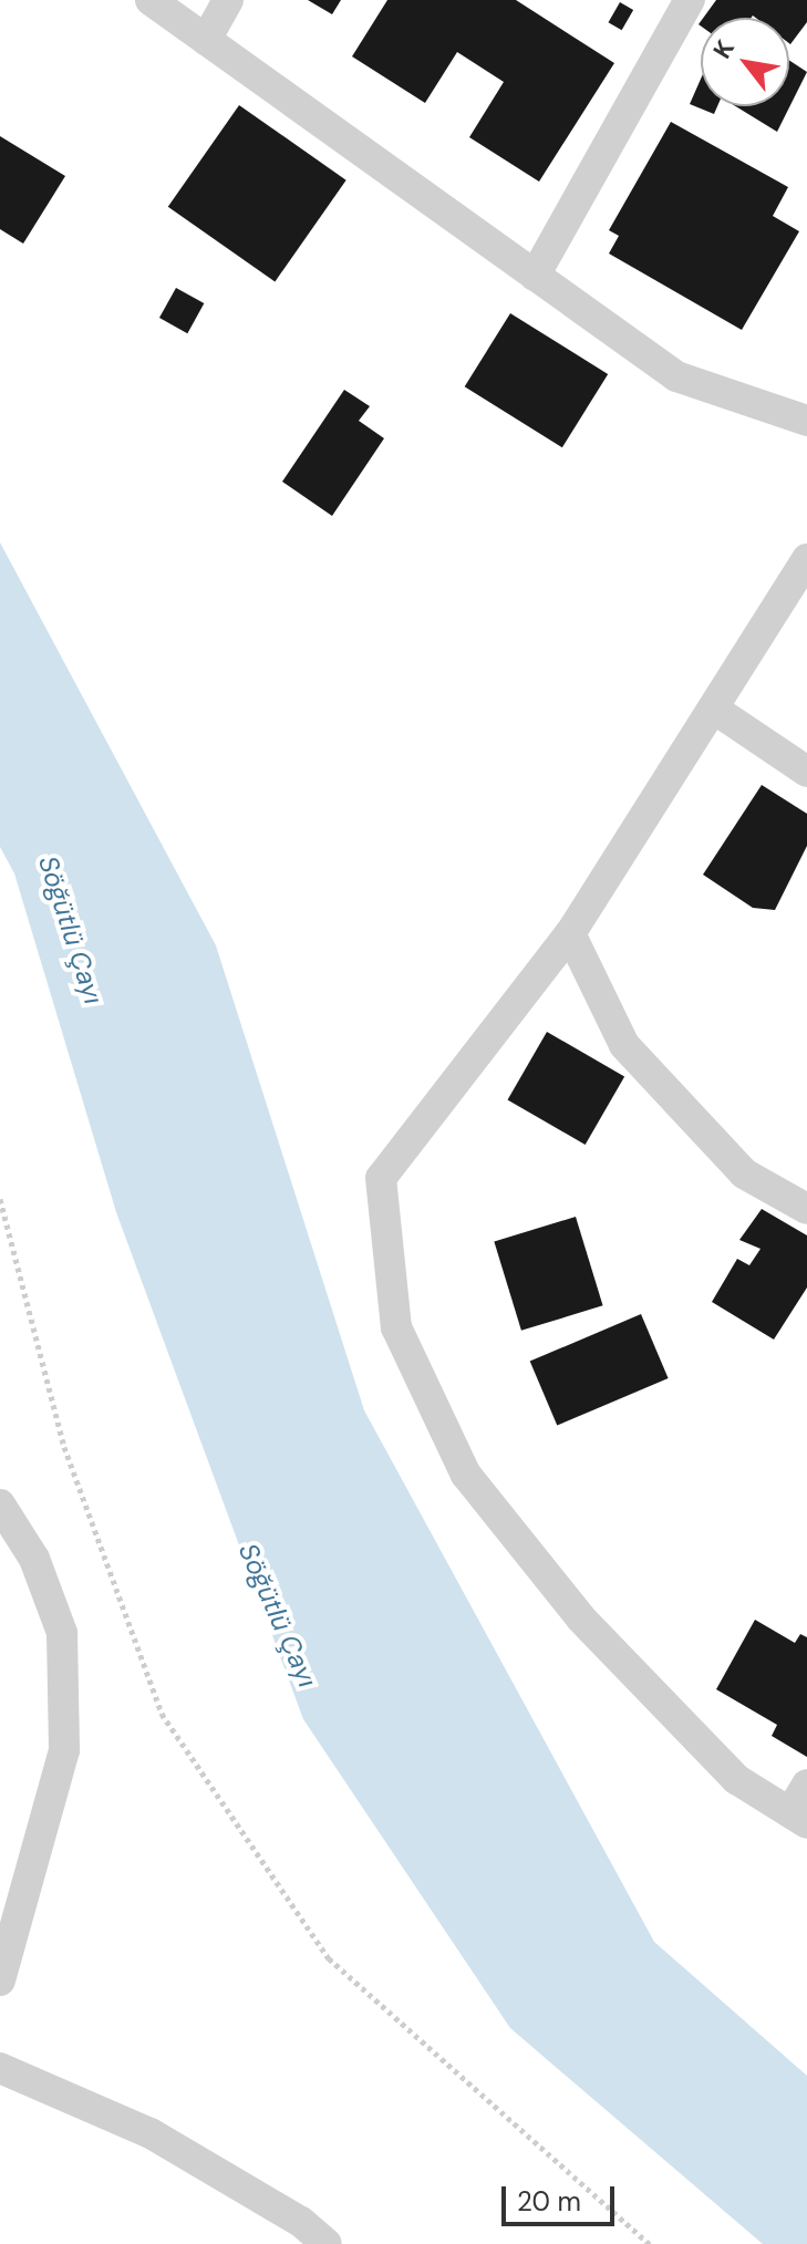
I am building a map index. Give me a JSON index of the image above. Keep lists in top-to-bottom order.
{
  "water": ["Söğütlü Çayı"],
  "scale_bar": "20 m",
  "north": "top left"
}
